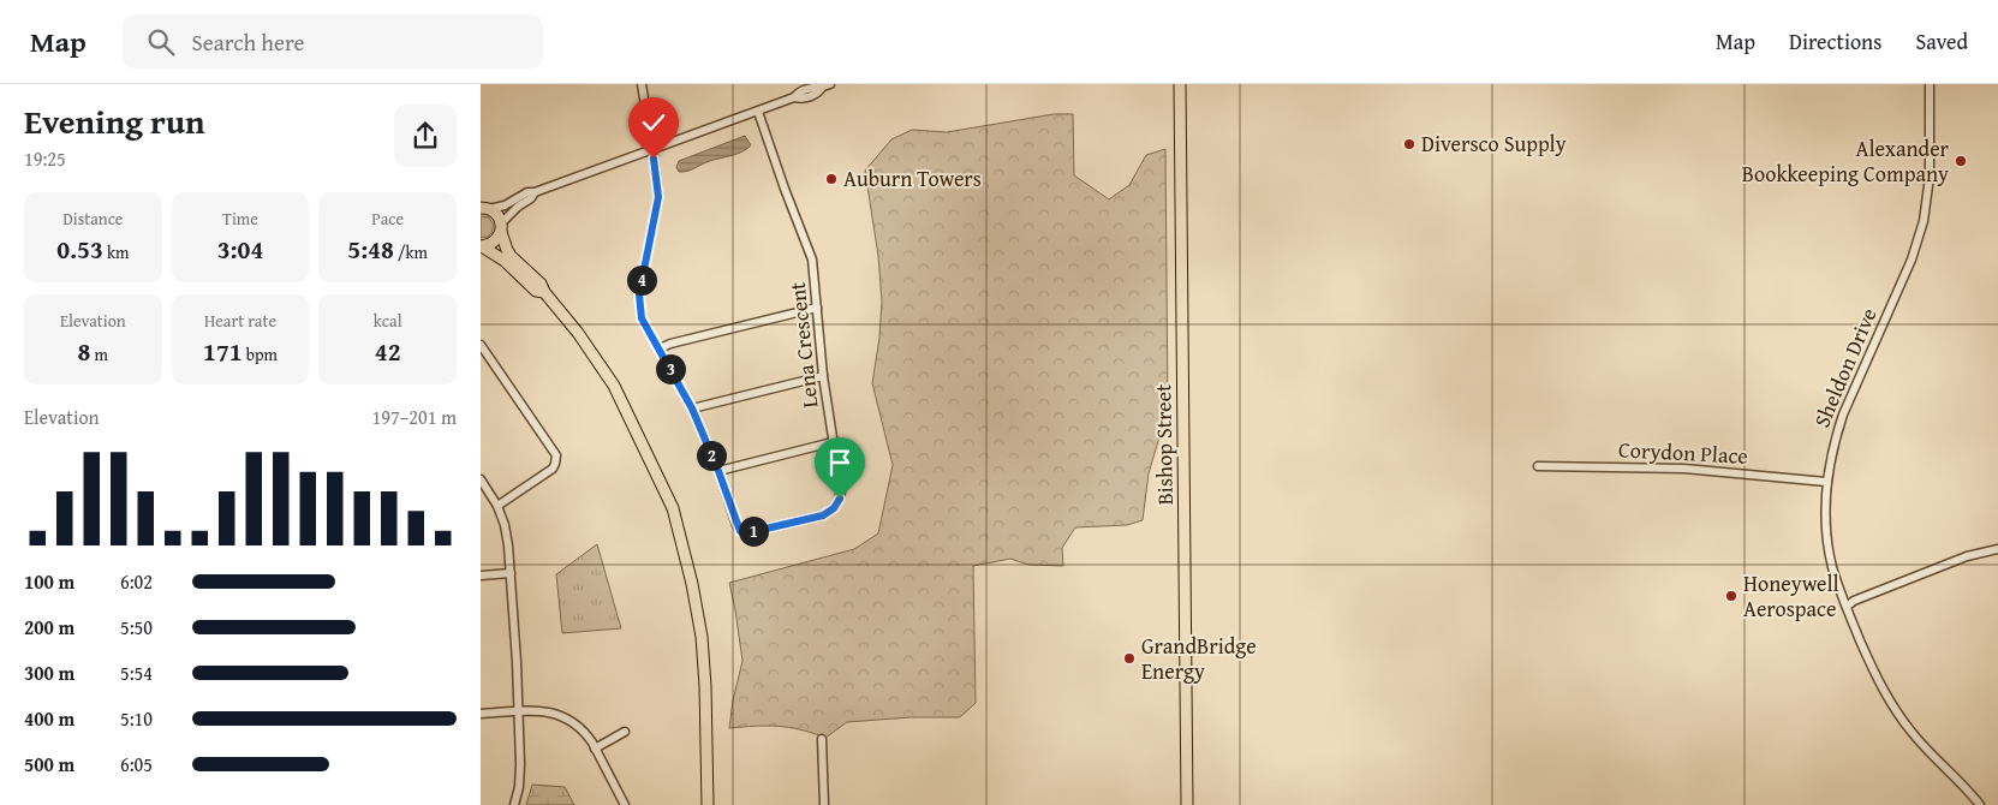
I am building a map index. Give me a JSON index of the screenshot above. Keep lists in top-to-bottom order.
{
  "streets": {
    "main road": ["Bishop Street"],
    "street": ["Lena Crescent", "Sheldon Drive", "Corydon Place"]
  },
  "crossings": [
    ["Sheldon Drive", "Corydon Place"]
  ],
  "places": [
    "Diversco Supply",
    "Alexander Bookkeeping Company",
    "Auburn Towers",
    "Honeywell Aerospace",
    "GrandBridge Energy"
  ],
  "page": {
    "header": "Map",
    "search": "Search here",
    "nav": ["Map", "Directions", "Saved"],
    "heading": ["Evening run", "19:25"],
    "stats": [
      ["Distance", "0.53 km"],
      ["Time", "3:04"],
      ["Pace", "5:48 /km"],
      ["Elevation", "8 m"],
      ["Heart rate", "171 bpm"],
      ["kcal", "42"]
    ],
    "pins": [
      "4",
      "3",
      "2",
      "1"
    ],
    "chart": ["Elevation", "197–201 m"],
    "list": [
      {
        "name": "100 m",
        "note": "6:02"
      },
      {
        "name": "200 m",
        "note": "5:50"
      },
      {
        "name": "300 m",
        "note": "5:54"
      },
      {
        "name": "400 m",
        "note": "5:10"
      },
      {
        "name": "500 m",
        "note": "6:05"
      }
    ]
  }
}
